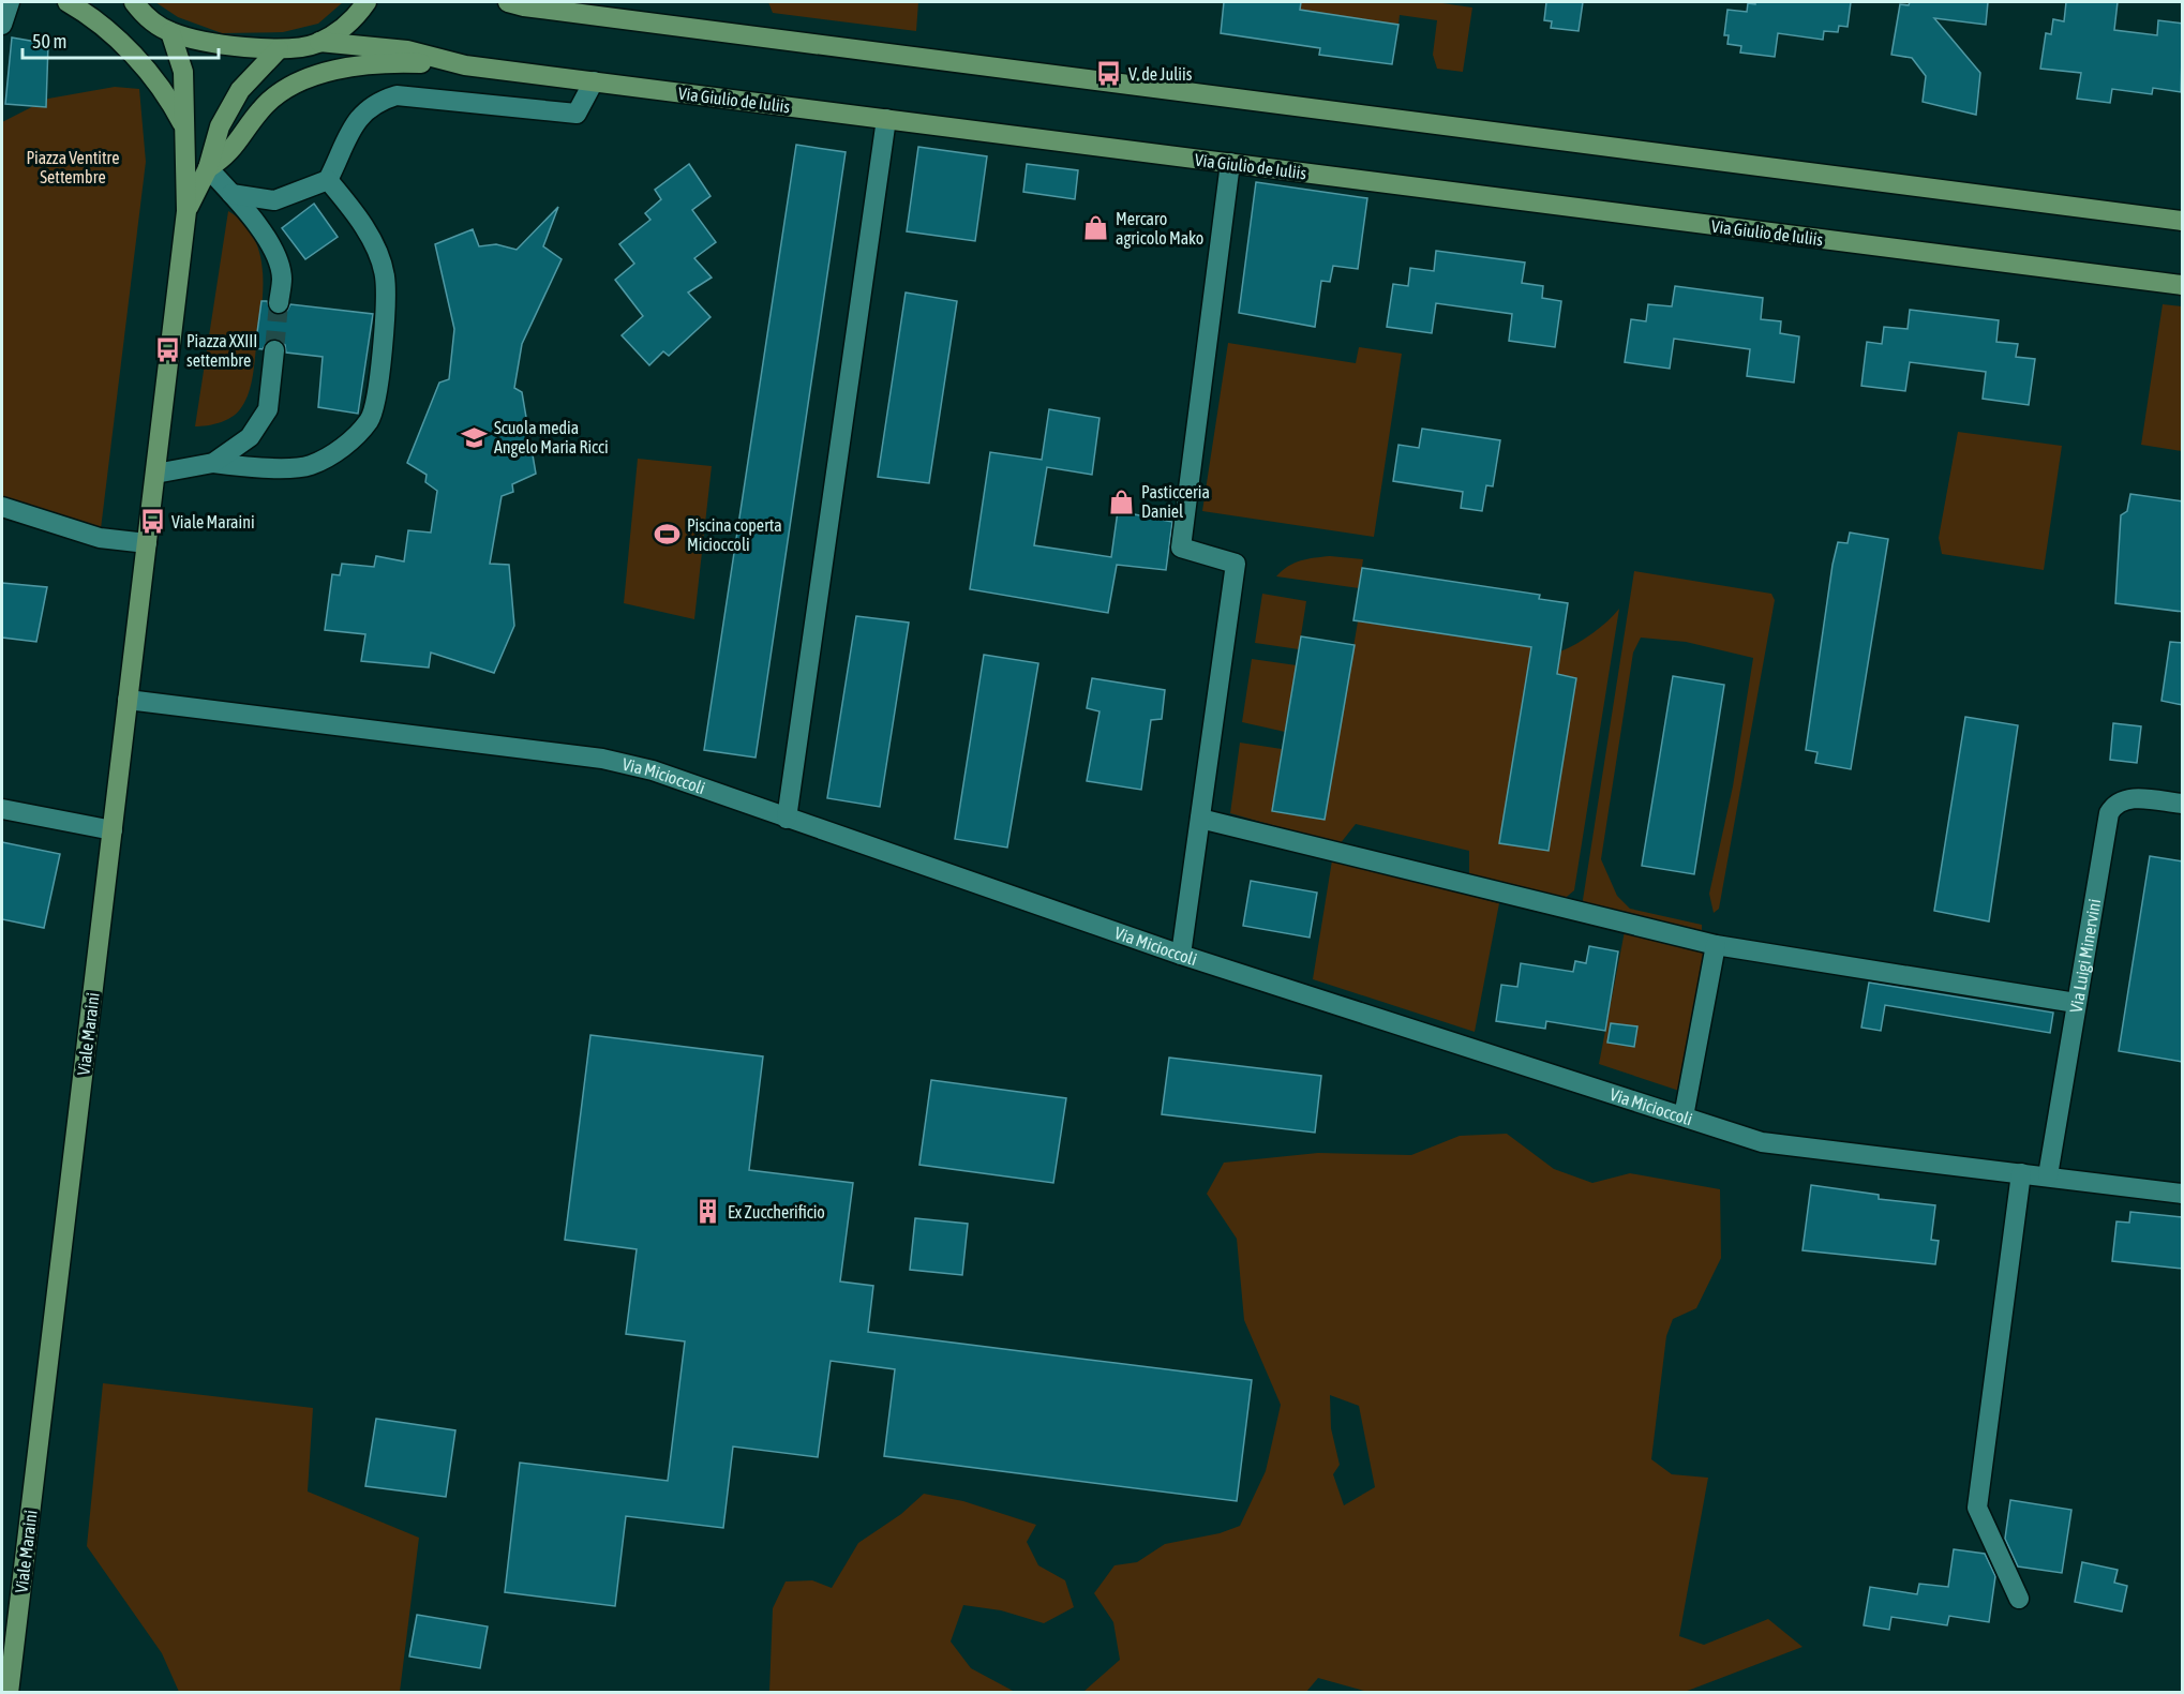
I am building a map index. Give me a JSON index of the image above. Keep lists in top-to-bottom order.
{
  "streets": {
    "main road": ["Via Giulio de Iuliis", "Viale Maraini"],
    "street": ["Via Micioccoli", "Via Luigi Minervini"]
  },
  "crossings": [
    ["Via Micioccoli", "Via Luigi Minervini"],
    ["Via Micioccoli", "Viale Maraini"]
  ],
  "parks": ["Piazza Ventitre Settembre"],
  "places": {
    "bus stop": ["V. de Juliis", "Piazza XXIII settembre", "Viale Maraini"],
    "shop": ["Mercaro agricolo Mako", "Pasticceria Daniel"],
    "school or university": ["Scuola media Angelo Maria Ricci"],
    "sports": ["Piscina coperta Micioccoli"],
    "building": ["Ex Zuccherificio"]
  },
  "scale_bar": "50 m"
}
